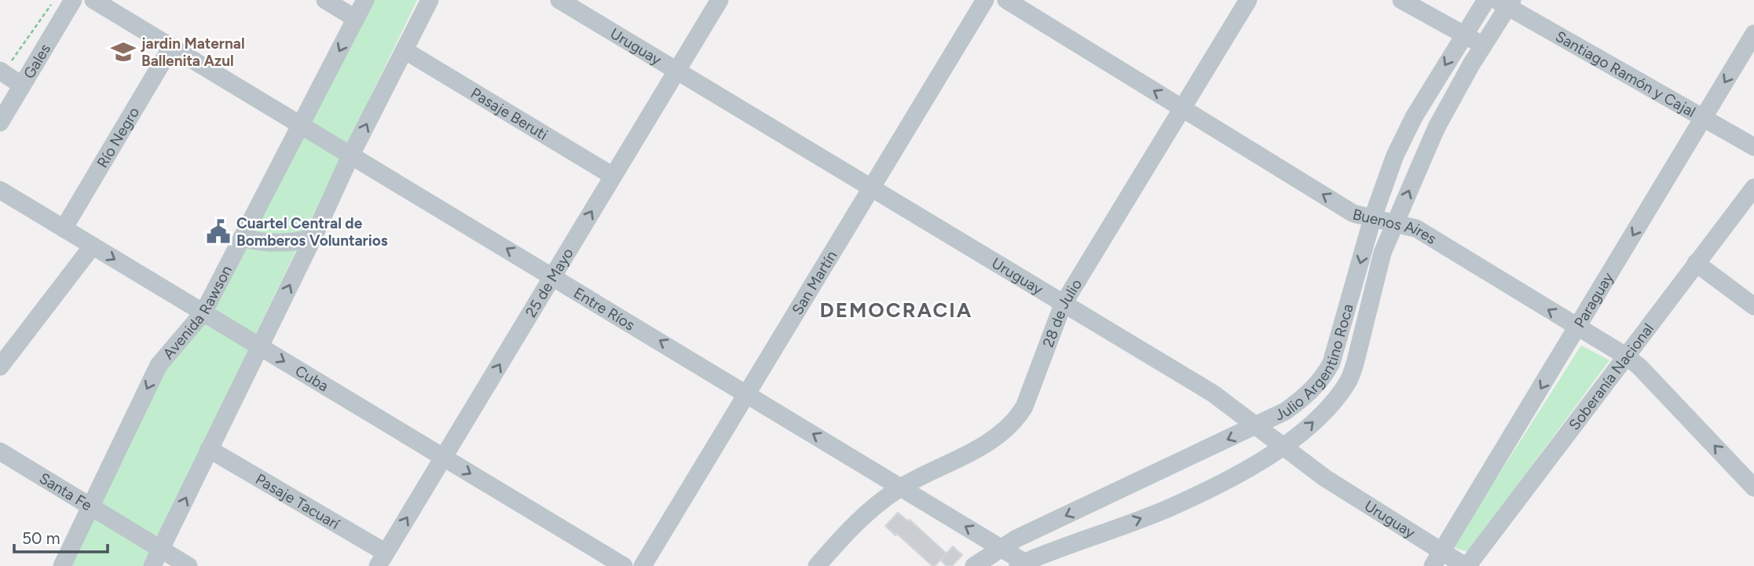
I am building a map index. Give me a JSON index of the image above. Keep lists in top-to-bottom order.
{
  "streets": {
    "street": [
      "Uruguay",
      "Gales",
      "Santiago Ramón y Cajal",
      "Pasaje Beruti",
      "Río Negro",
      "Buenos Aires",
      "San Martín",
      "25 de Mayo",
      "Paraguay",
      "Entre Ríos",
      "Avenida Rawson",
      "28 de Julio",
      "Julio Argentino Roca",
      "Soberanía Nacional",
      "Cuba",
      "Santa Fe",
      "Pasaje Tacuarí"
    ]
  },
  "crossings": [
    ["Uruguay", "San Martín"],
    ["Uruguay", "25 de Mayo"],
    ["Uruguay", "Paraguay"],
    ["Uruguay", "28 de Julio"],
    ["Uruguay", "Julio Argentino Roca"],
    ["Uruguay", "Soberanía Nacional"],
    ["Santiago Ramón y Cajal", "Paraguay"],
    ["Santiago Ramón y Cajal", "Julio Argentino Roca"],
    ["Pasaje Beruti", "25 de Mayo"],
    ["Río Negro", "Entre Ríos"],
    ["Río Negro", "Cuba"],
    ["Buenos Aires", "Paraguay"],
    ["Buenos Aires", "28 de Julio"],
    ["Buenos Aires", "Julio Argentino Roca"],
    ["Buenos Aires", "Soberanía Nacional"],
    ["San Martín", "Entre Ríos"],
    ["25 de Mayo", "Entre Ríos"],
    ["25 de Mayo", "Cuba"],
    ["25 de Mayo", "Pasaje Tacuarí"],
    ["Entre Ríos", "Avenida Rawson"],
    ["Entre Ríos", "28 de Julio"],
    ["Entre Ríos", "Julio Argentino Roca"],
    ["Avenida Rawson", "Cuba"],
    ["Avenida Rawson", "Santa Fe"]
  ],
  "one_way": [
    "Buenos Aires",
    "25 de Mayo",
    "Paraguay",
    "Entre Ríos",
    "Cuba"
  ],
  "districts": ["DEMOCRACIA"],
  "places": {
    "school or university": ["jardin Maternal Ballenita Azul"],
    "public building": ["Cuartel Central de Bomberos Voluntarios"]
  },
  "scale_bar": "50 m"
}
